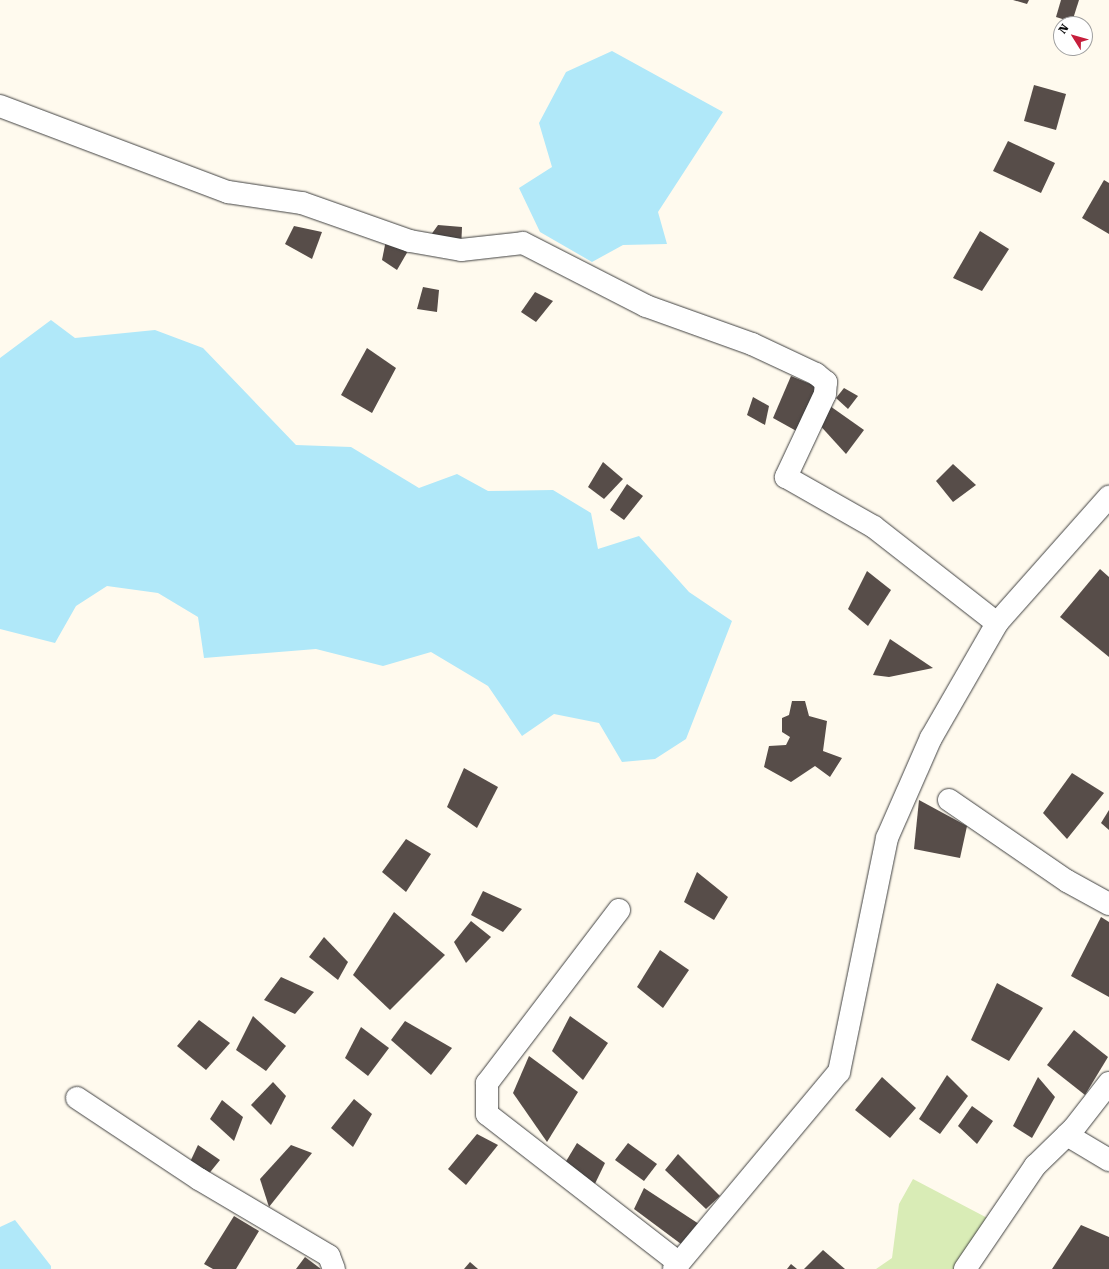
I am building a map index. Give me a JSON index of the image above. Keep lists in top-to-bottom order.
{
  "north": "top left"
}
